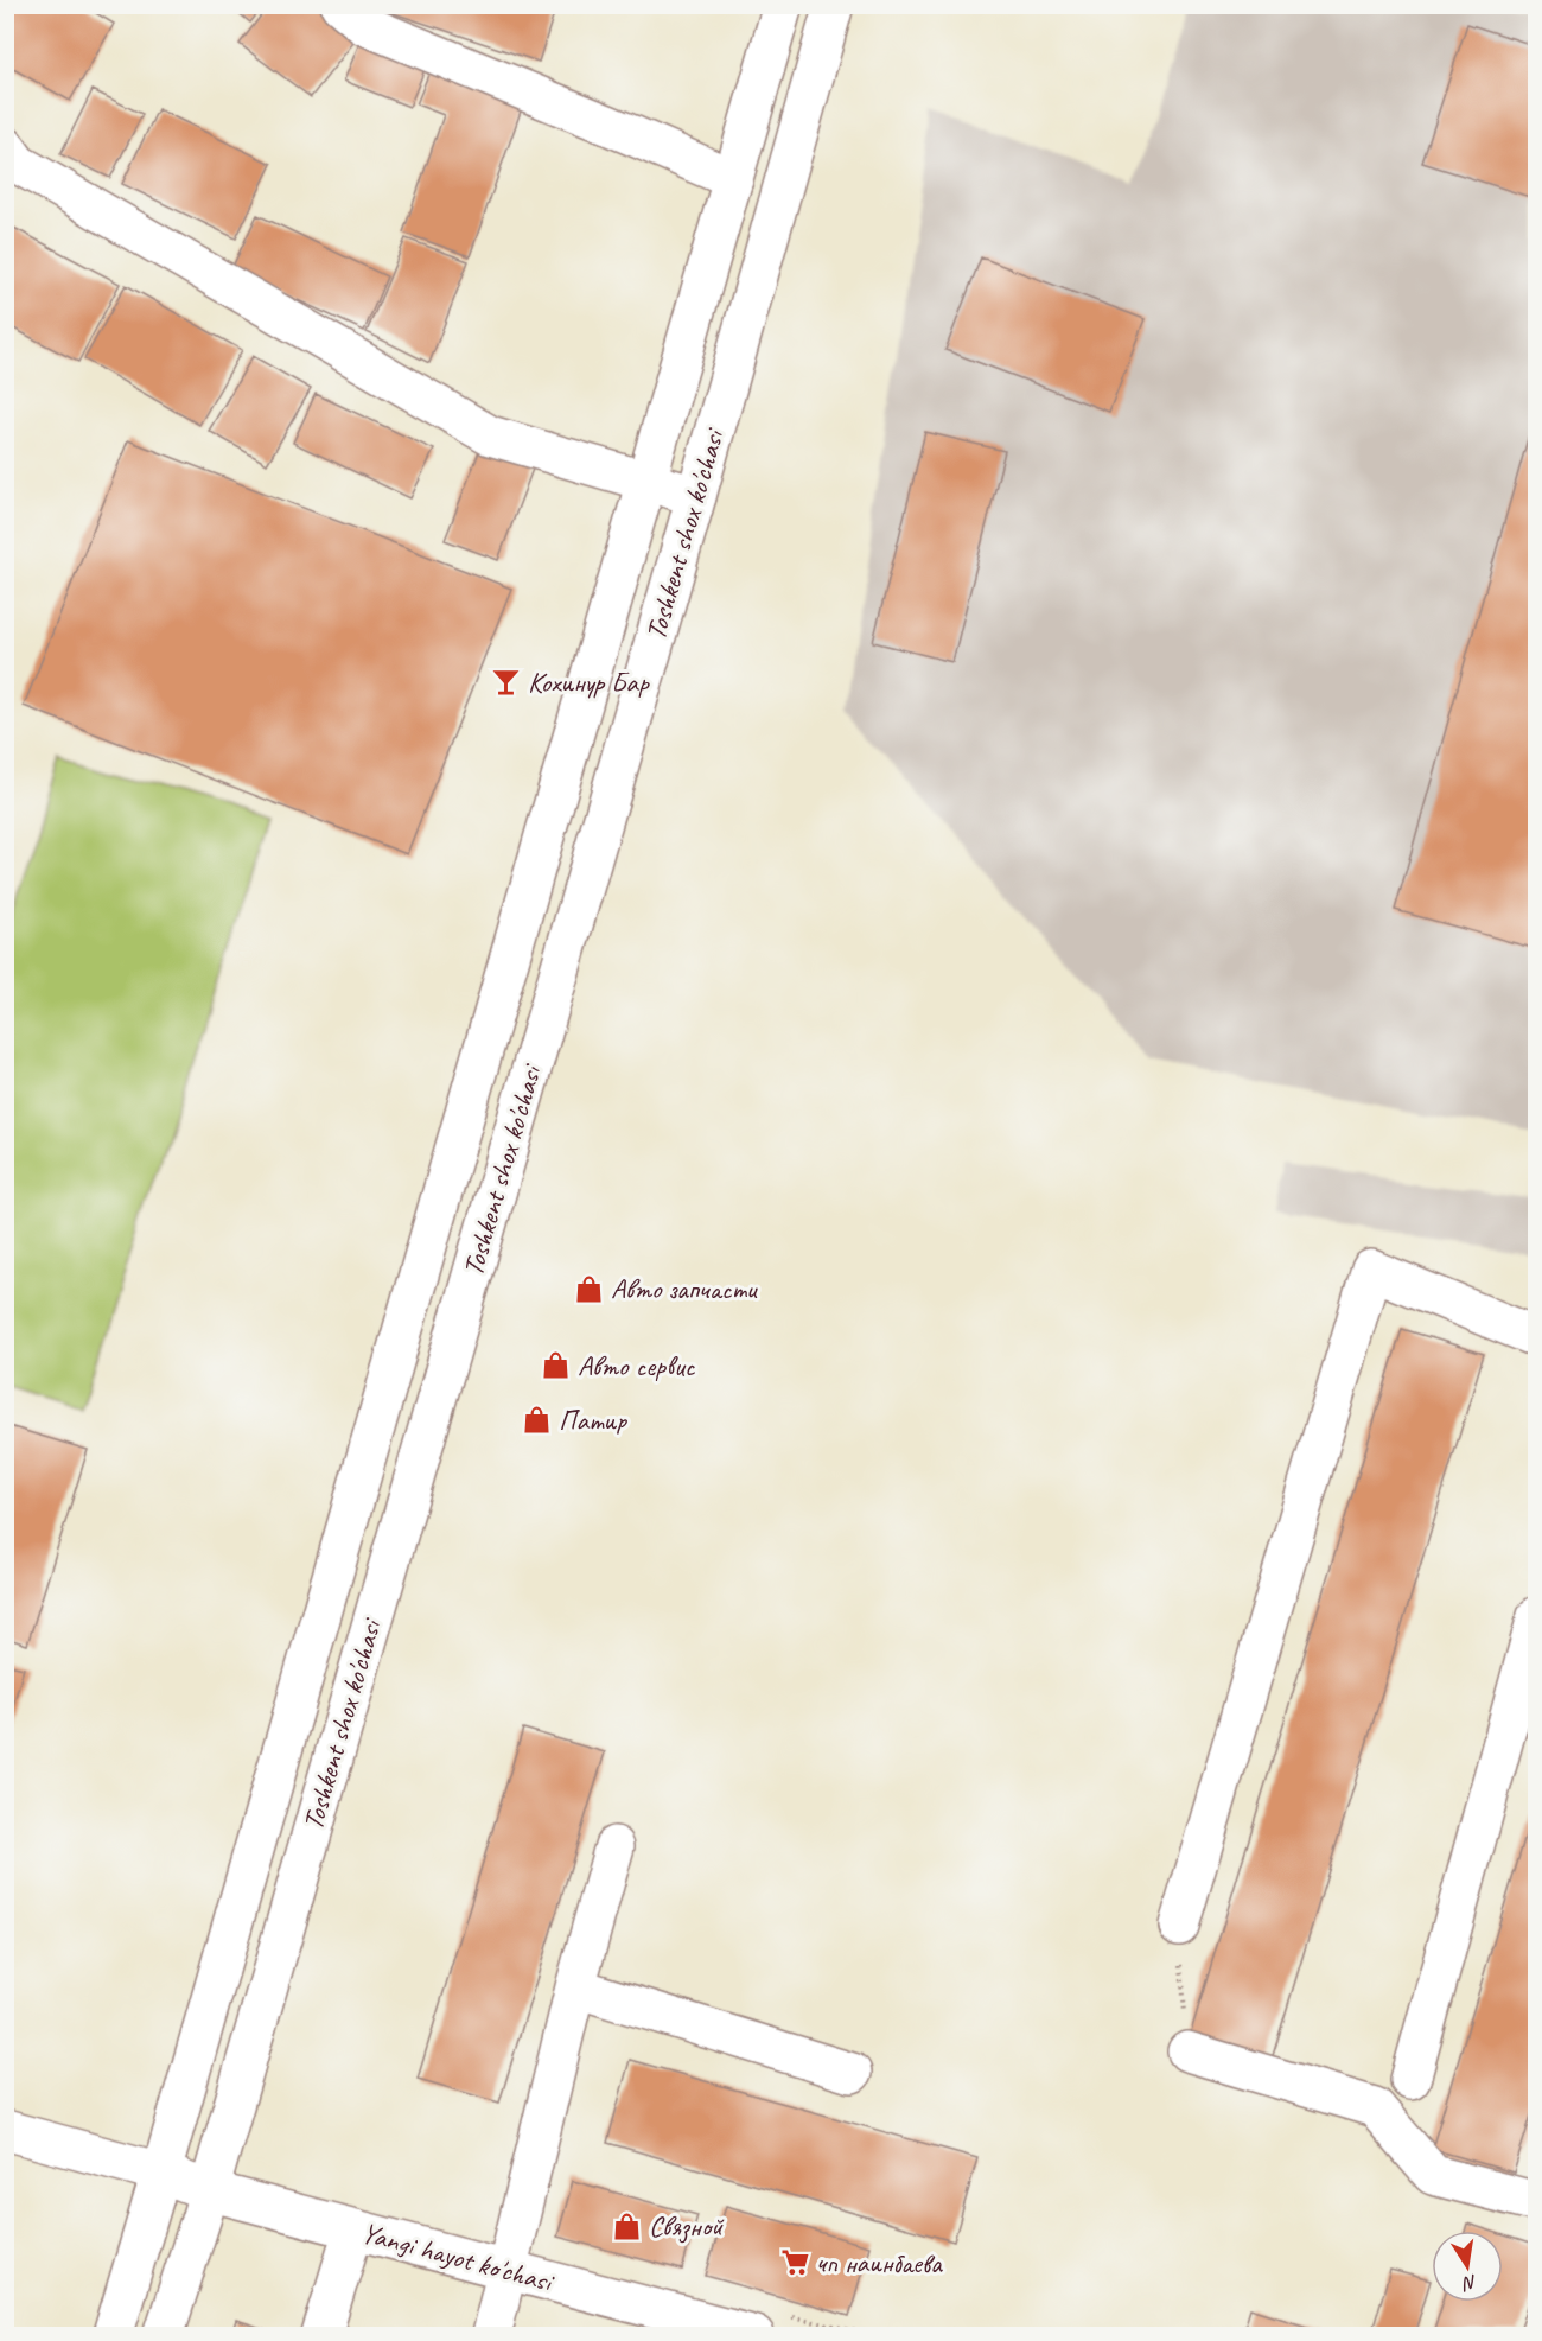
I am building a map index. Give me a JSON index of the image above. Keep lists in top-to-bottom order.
{
  "streets": {
    "main road": ["Toshkent shox ko'chasi", "Yangi hayot ko'chasi"]
  },
  "crossings": [
    ["Toshkent shox ko'chasi", "Yangi hayot ko'chasi"]
  ],
  "places": {
    "bar": ["Кохинур Бар"],
    "shop": [
      "Авто запчасти",
      "Авто сервис",
      "Патир",
      "Связной"
    ],
    "supermarket": ["чп наинбаева"]
  },
  "north": "bottom"
}
